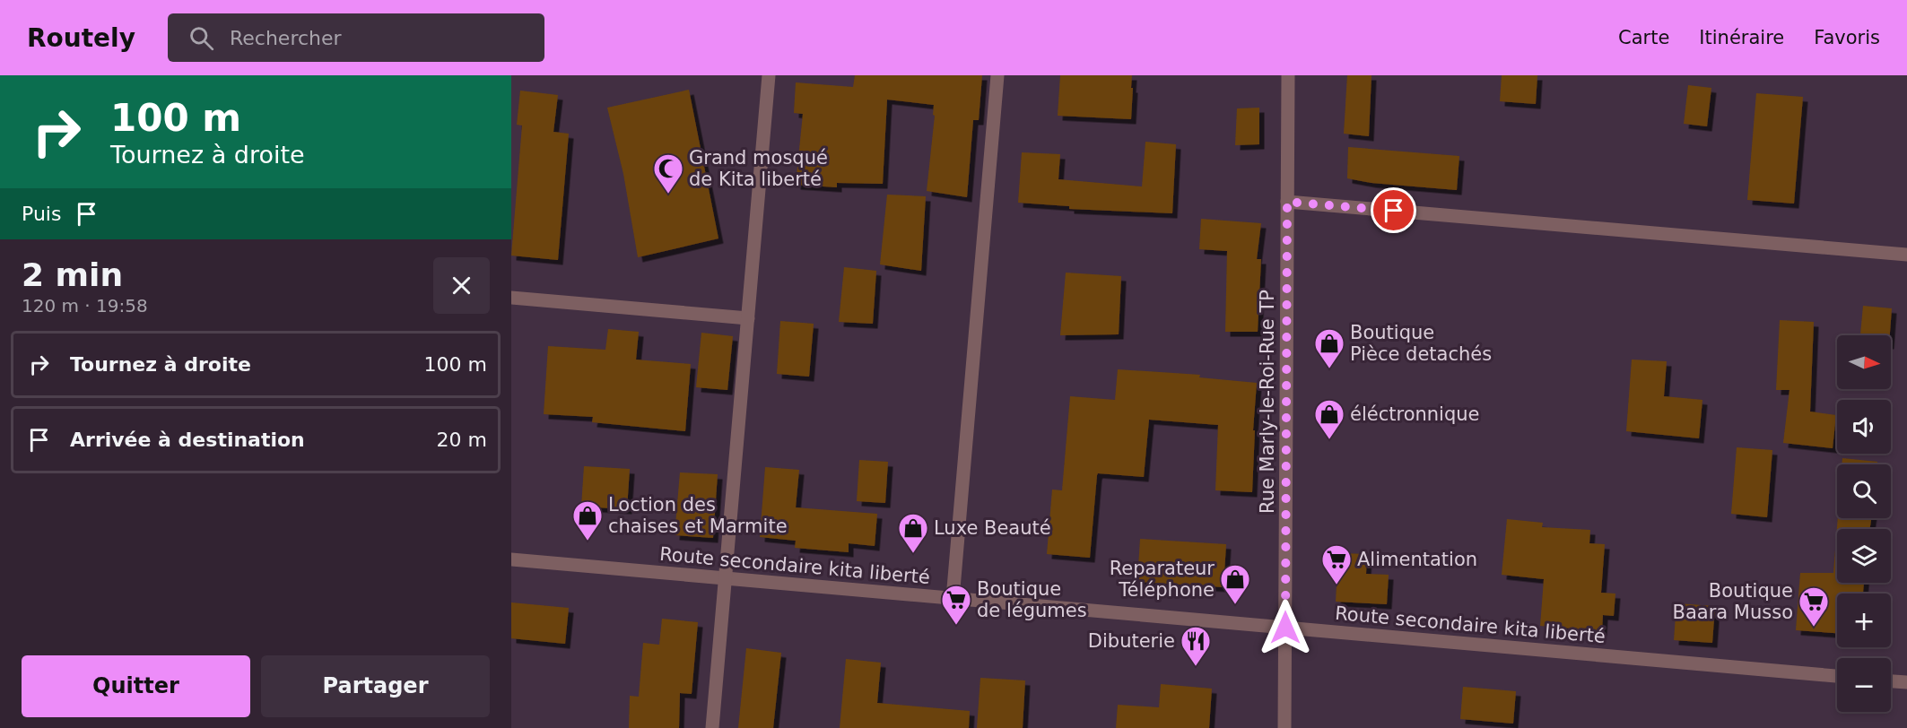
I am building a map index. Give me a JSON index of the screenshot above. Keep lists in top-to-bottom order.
{
  "streets": {
    "street": ["Rue Marly-le-Roi-Rue TP", "Route secondaire kita liberté"]
  },
  "crossings": [
    ["Rue Marly-le-Roi-Rue TP", "Route secondaire kita liberté"]
  ],
  "places": {
    "mosque": ["Grand mosqué de Kita liberté"],
    "shop": [
      "Boutique Pièce detachés",
      "éléctronnique",
      "Loction des chaises et Marmite",
      "Luxe Beauté",
      "Reparateur Téléphone"
    ],
    "supermarket": ["Alimentation", "Boutique de légumes", "Boutique Baara Musso"],
    "restaurant": ["Dibuterie"]
  },
  "north": "right",
  "page": {
    "header": "Routely",
    "search": "Rechercher",
    "nav": ["Carte", "Itinéraire", "Favoris"],
    "turn": ["100 m", "Tournez à droite"],
    "then": "Puis",
    "heading": ["2 min", "120 m · 19:58"],
    "list": [
      {
        "name": "Tournez à droite",
        "value": "100 m"
      },
      {
        "name": "Arrivée à destination",
        "value": "20 m"
      }
    ],
    "map_buttons": ["+", "−"],
    "buttons": ["Quitter", "Partager"]
  }
}
